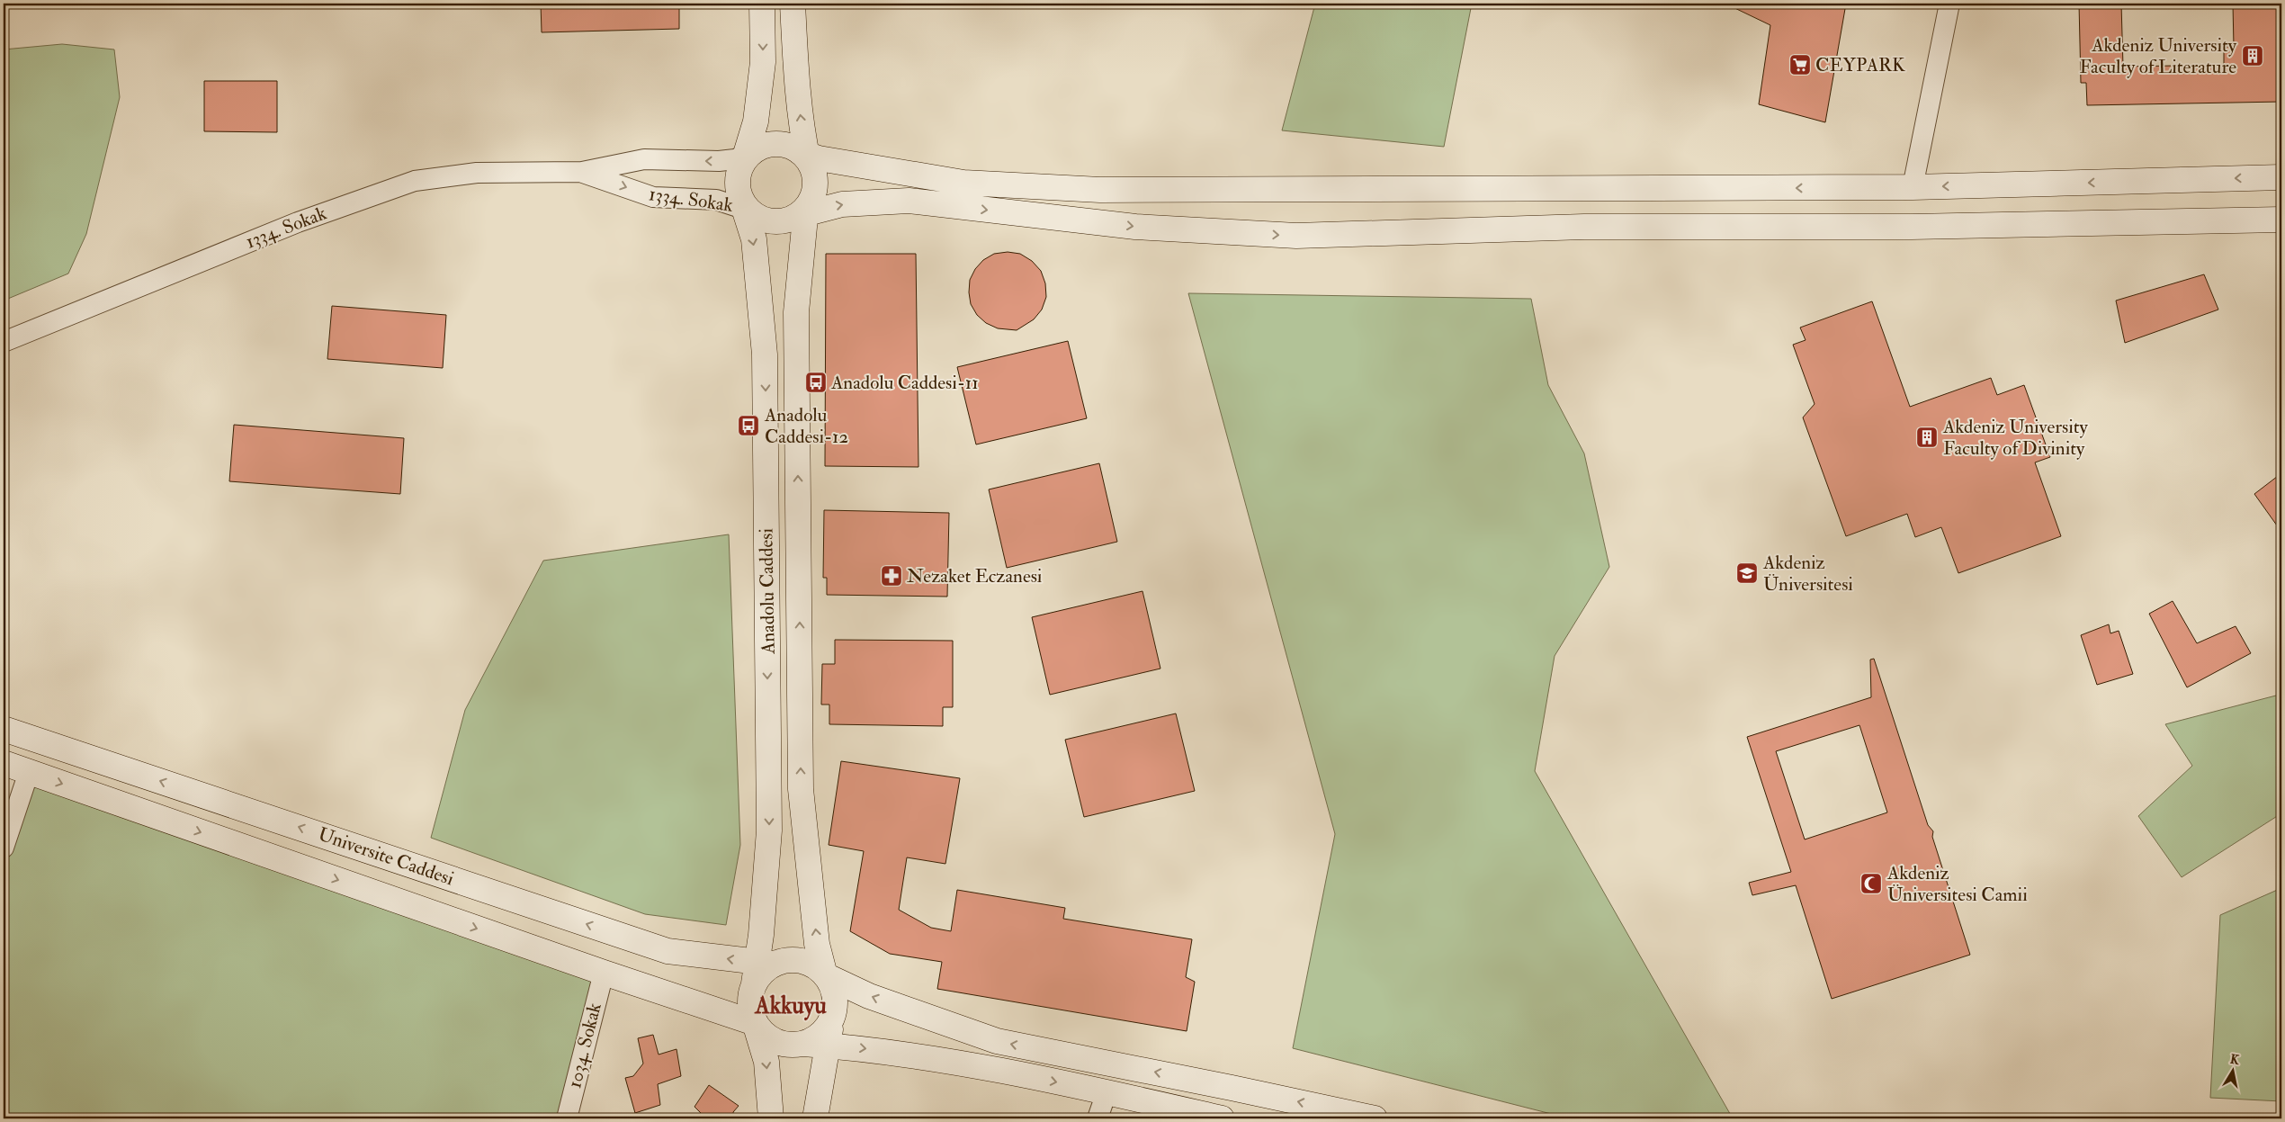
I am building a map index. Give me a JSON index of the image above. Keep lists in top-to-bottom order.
{
  "streets": {
    "street": [
      "1334. Sokak",
      "Anadolu Caddesi",
      "Universite Caddesi",
      "1034. Sokak"
    ]
  },
  "crossings": [
    ["1334. Sokak", "Anadolu Caddesi"],
    ["Anadolu Caddesi", "Universite Caddesi"],
    ["Universite Caddesi", "1034. Sokak"]
  ],
  "districts": ["Akkuyu"],
  "places": {
    "building": ["Akdeniz University Faculty of Literature", "Akdeniz University Faculty of Divinity"],
    "supermarket": ["CEYPARK"],
    "bus stop": ["Anadolu Caddesi-11", "Anadolu Caddesi-12"],
    "school or university": ["Akdeniz Üniversitesi"],
    "pharmacy": ["Nezaket Eczanesi"],
    "mosque": ["Akdeniz Üniversitesi Camii"]
  },
  "north": "top"
}
